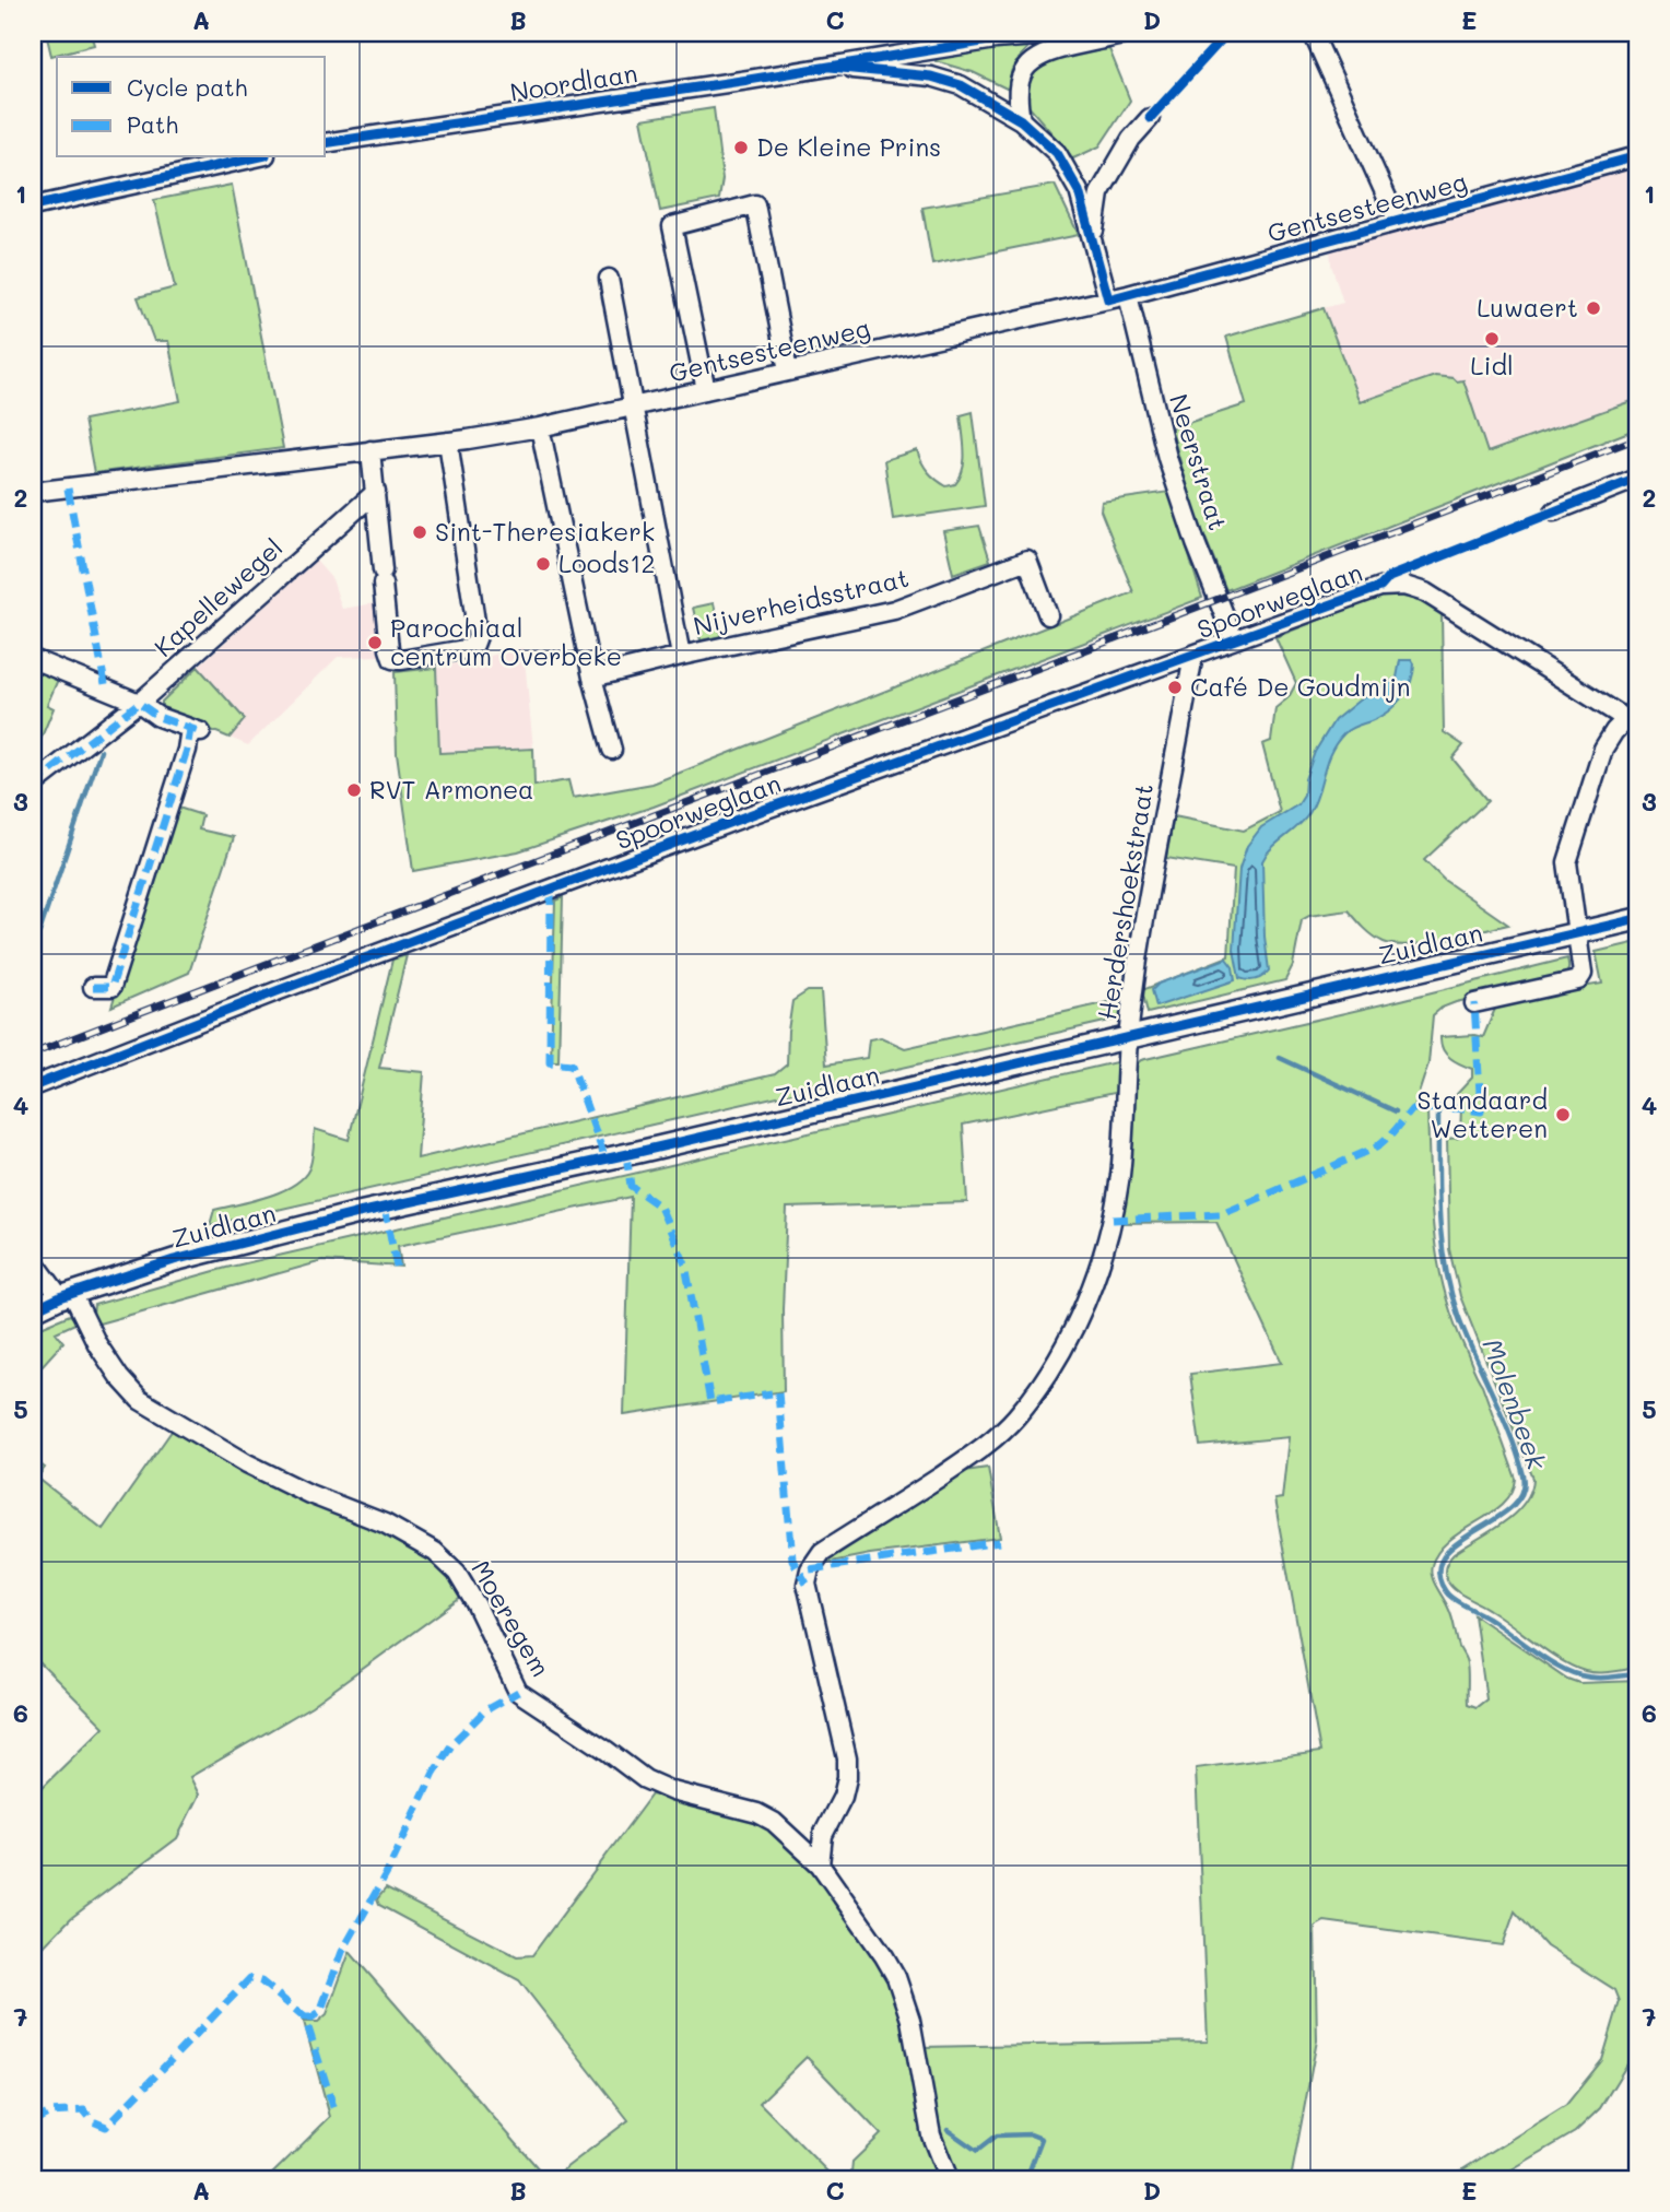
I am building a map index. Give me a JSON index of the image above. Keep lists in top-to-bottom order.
{
  "streets": {
    "main road": ["Zuidlaan"],
    "street": [
      "Noordlaan",
      "Gentsesteenweg",
      "Neerstraat",
      "Kapellewegel",
      "Spoorweglaan",
      "Nijverheidsstraat",
      "Herdershoekstraat",
      "Moeregem"
    ]
  },
  "crossings": [
    ["Noordlaan", "Gentsesteenweg"],
    ["Gentsesteenweg", "Neerstraat"],
    ["Gentsesteenweg", "Nijverheidsstraat"],
    ["Neerstraat", "Spoorweglaan"],
    ["Spoorweglaan", "Herdershoekstraat"],
    ["Herdershoekstraat", "Zuidlaan"],
    ["Herdershoekstraat", "Moeregem"],
    ["Zuidlaan", "Moeregem"]
  ],
  "water": ["Molenbeek"],
  "places": [
    "De Kleine Prins",
    "Luwaert",
    "Lidl",
    "Sint-Theresiakerk",
    "Loods12",
    "Parochiaal centrum Overbeke",
    "Café De Goudmijn",
    "RVT Armonea",
    "Standaard Wetteren"
  ],
  "legend": ["Cycle path", "Path"],
  "grid": {
    "columns": [
      "A",
      "B",
      "C",
      "D",
      "E"
    ],
    "rows": [
      "1",
      "2",
      "3",
      "4",
      "5",
      "6",
      "7"
    ]
  }
}
